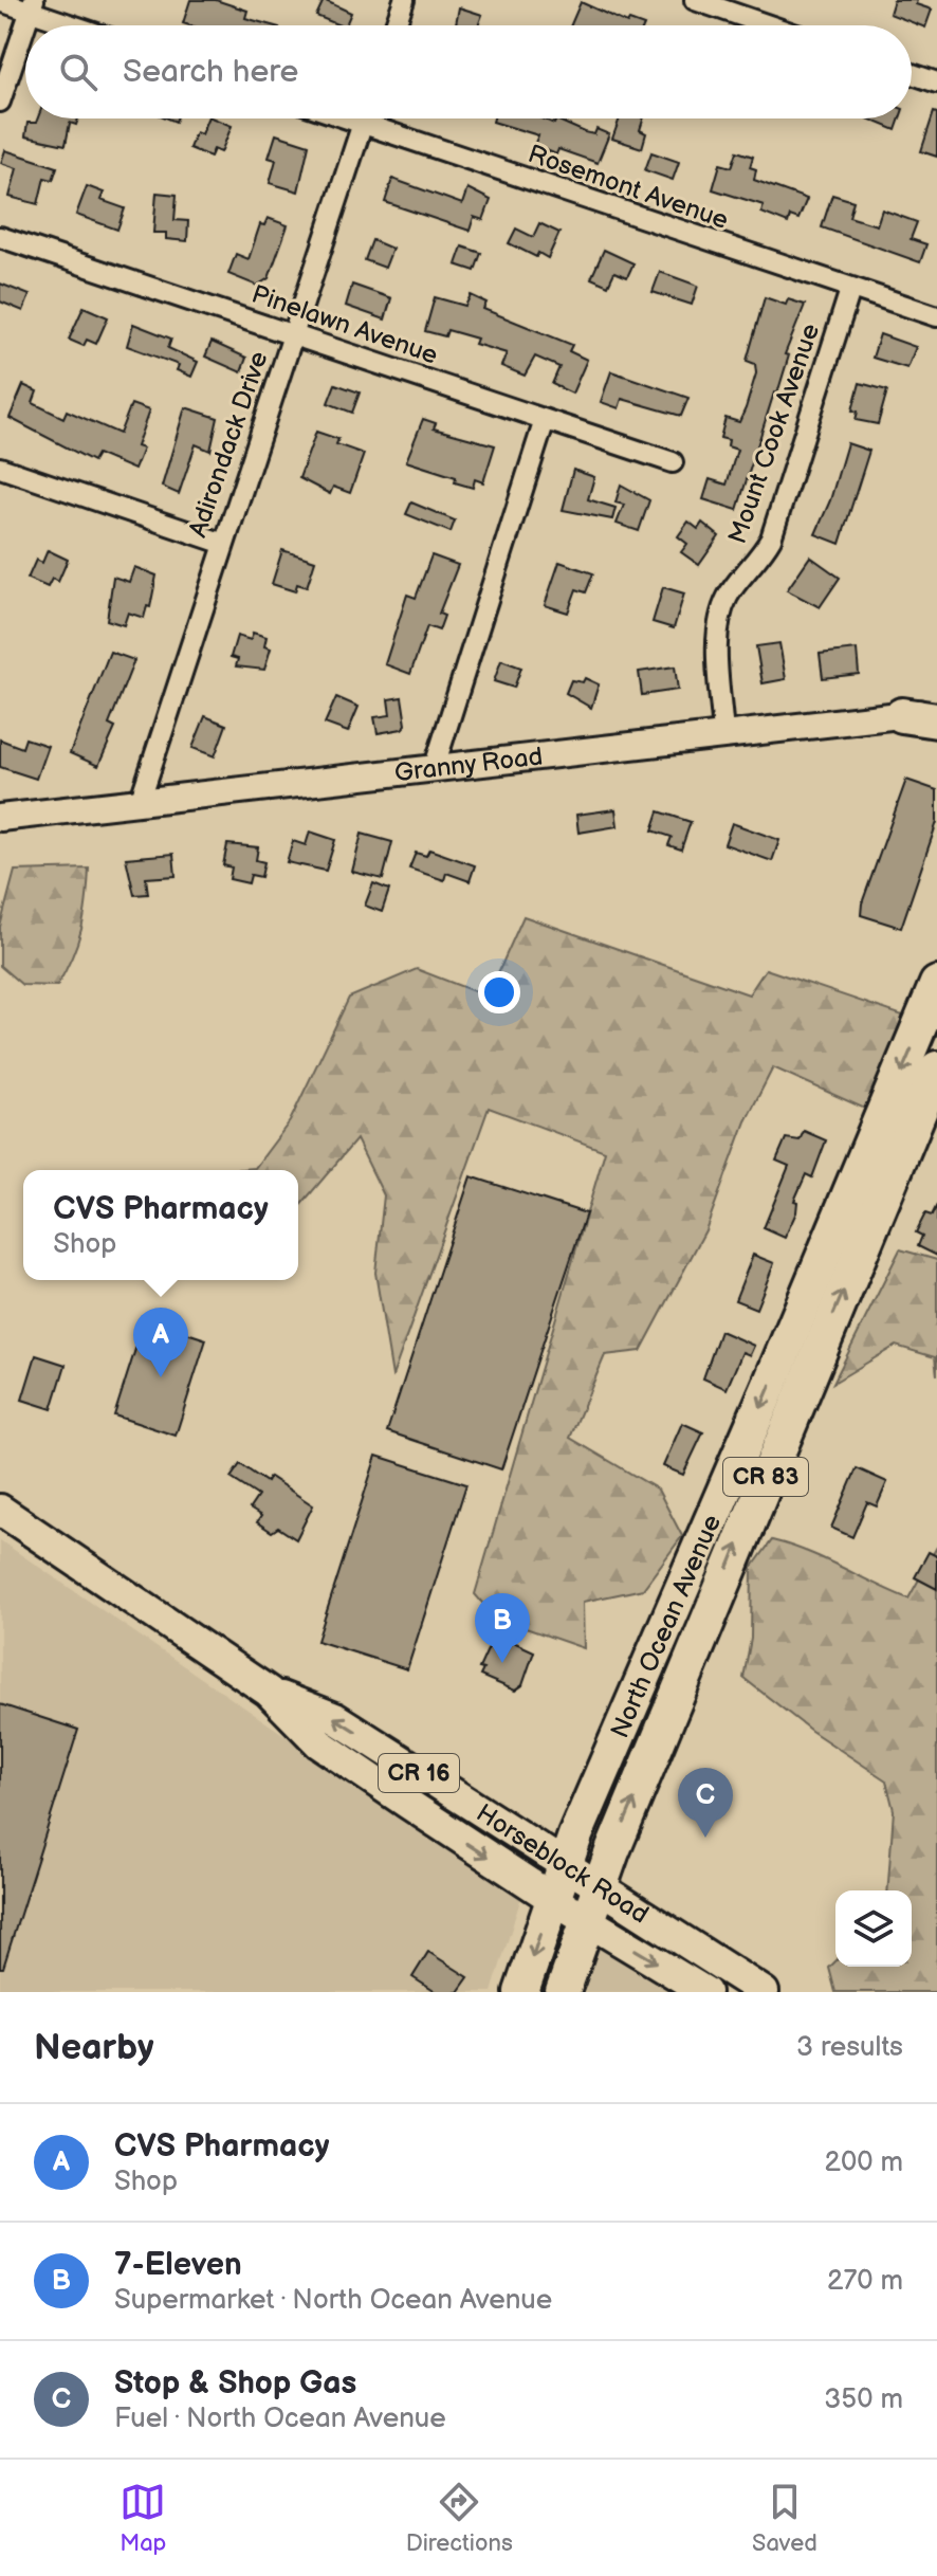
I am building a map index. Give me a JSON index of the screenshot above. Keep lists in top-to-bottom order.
{
  "streets": {
    "highway": ["CR 83", "North Ocean Avenue"],
    "main road": ["CR 16", "Horseblock Road"],
    "street": [
      "Rosemont Avenue",
      "Pinelawn Avenue",
      "Mount Cook Avenue",
      "Adirondack Drive",
      "Granny Road"
    ]
  },
  "crossings": [
    ["Rosemont Avenue", "Mount Cook Avenue"],
    ["Rosemont Avenue", "Adirondack Drive"],
    ["Pinelawn Avenue", "Adirondack Drive"],
    ["Mount Cook Avenue", "Granny Road"],
    ["Adirondack Drive", "Granny Road"],
    ["North Ocean Avenue", "Horseblock Road"]
  ],
  "page": {
    "search": "Search here",
    "popup": ["CVS Pharmacy", "Shop"],
    "pins": ["A", "B", "C"],
    "heading": ["Nearby", "3 results"],
    "list": [
      {
        "mark": "A",
        "name": "CVS Pharmacy",
        "note": "Shop",
        "value": "200 m"
      },
      {
        "mark": "B",
        "name": "7-Eleven",
        "note": "Supermarket · North Ocean Avenue",
        "value": "270 m"
      },
      {
        "mark": "C",
        "name": "Stop & Shop Gas",
        "note": "Fuel · North Ocean Avenue",
        "value": "350 m"
      }
    ],
    "nav": ["Map", "Directions", "Saved"]
  }
}
